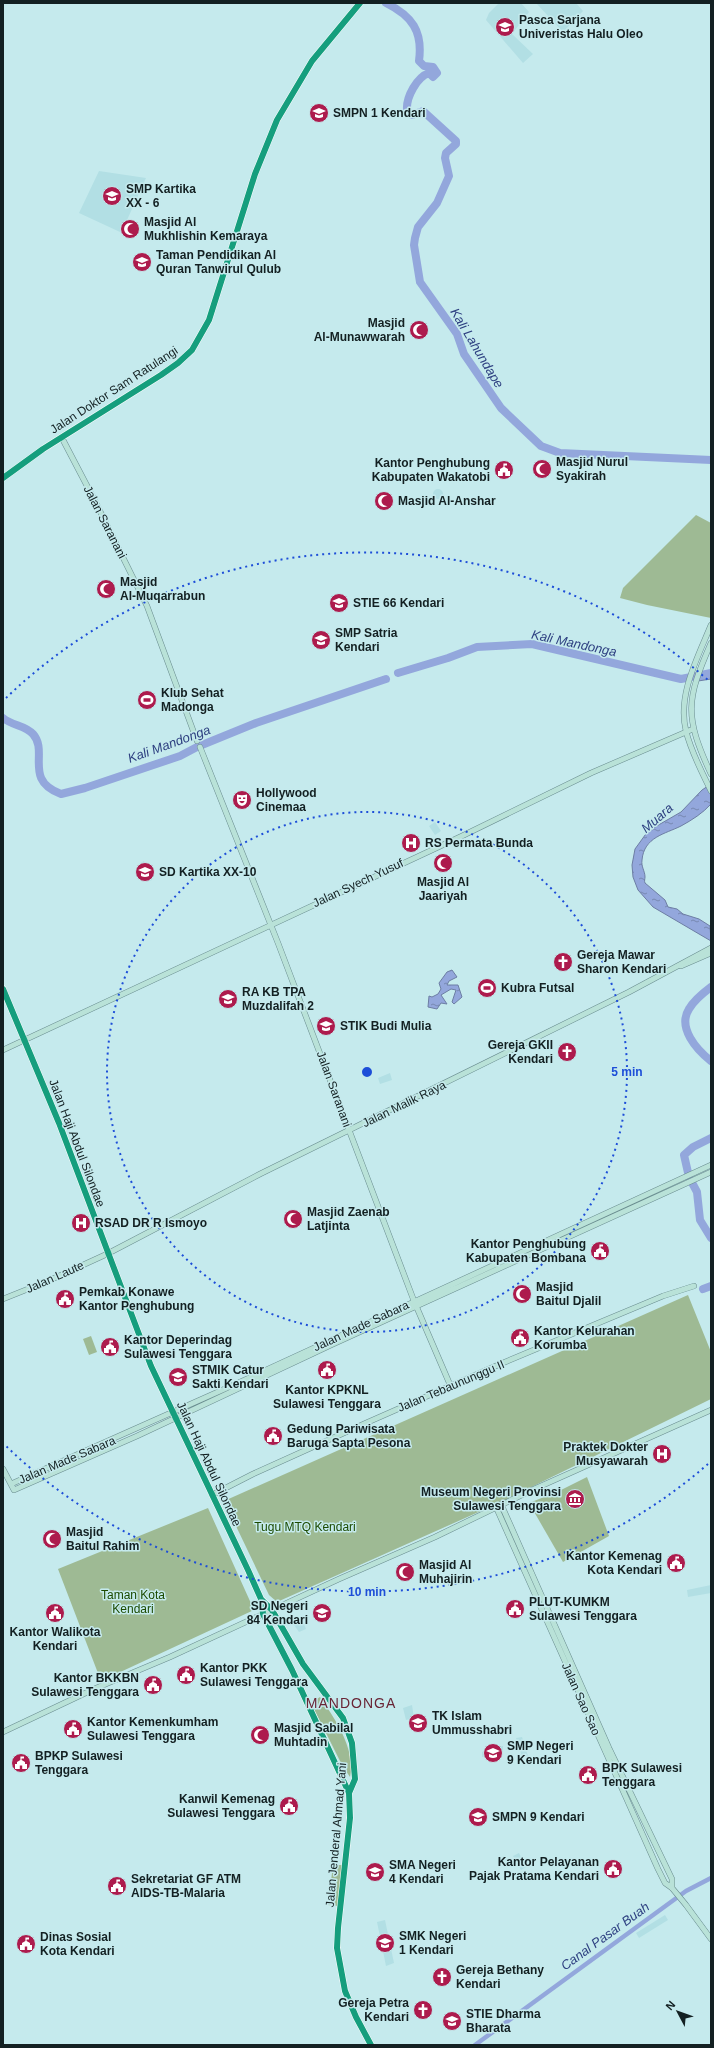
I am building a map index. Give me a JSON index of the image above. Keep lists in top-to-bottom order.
{
  "streets": {
    "highway": ["Jalan Doktor Sam Ratulangi", "Jalan Haji Abdul Silondae", "Jalan Jenderal Ahmad Yani"],
    "street": [
      "Jalan Saranani",
      "Jalan Syech Yusuf",
      "Jalan Malik Raya",
      "Jalan Laute",
      "Jalan Made Sabara",
      "Jalan Tebaununggu II",
      "Jalan Sao Sao"
    ]
  },
  "crossings": [
    ["Jalan Doktor Sam Ratulangi", "Jalan Saranani"],
    ["Jalan Saranani", "Jalan Syech Yusuf"],
    ["Jalan Saranani", "Jalan Malik Raya"],
    ["Jalan Saranani", "Jalan Made Sabara"],
    ["Jalan Saranani", "Jalan Tebaununggu II"],
    ["Jalan Syech Yusuf", "Jalan Haji Abdul Silondae"],
    ["Jalan Malik Raya", "Jalan Haji Abdul Silondae"],
    ["Jalan Malik Raya", "Jalan Laute"],
    ["Jalan Haji Abdul Silondae", "Jalan Laute"],
    ["Jalan Haji Abdul Silondae", "Jalan Made Sabara"],
    ["Jalan Haji Abdul Silondae", "Jalan Tebaununggu II"],
    ["Jalan Haji Abdul Silondae", "Jalan Jenderal Ahmad Yani"]
  ],
  "districts": ["MANDONGA"],
  "water": [
    "Kali Lahundape",
    "Kali Mandonga",
    "Muara",
    "Canal Pasar Buah"
  ],
  "parks": ["Tugu MTQ Kendari", "Taman Kota Kendari"],
  "places": {
    "school or university": [
      "Pasca Sarjana Univeristas Halu Oleo",
      "SMPN 1 Kendari",
      "SMP Kartika XX - 6",
      "Taman Pendidikan Al Quran Tanwirul Qulub",
      "STIE 66 Kendari",
      "SMP Satria Kendari",
      "SD Kartika XX-10",
      "RA KB TPA Muzdalifah 2",
      "STIK Budi Mulia",
      "STMIK Catur Sakti Kendari",
      "SD Negeri 84 Kendari",
      "TK Islam Ummusshabri",
      "SMP Negeri 9 Kendari",
      "SMPN 9 Kendari",
      "SMA Negeri 4 Kendari",
      "SMK Negeri 1 Kendari",
      "STIE Dharma Bharata"
    ],
    "mosque": [
      "Masjid Al Mukhlishin Kemaraya",
      "Masjid Al-Munawwarah",
      "Masjid Nurul Syakirah",
      "Masjid Al-Anshar",
      "Masjid Al-Muqarrabun",
      "Masjid Al Jaariyah",
      "Masjid Zaenab Latjinta",
      "Masjid Baitul Djalil",
      "Masjid Baitul Rahim",
      "Masjid Al Muhajirin",
      "Masjid Sabilal Muhtadin"
    ],
    "public building": [
      "Kantor Penghubung Kabupaten Wakatobi",
      "Kantor Penghubung Kabupaten Bombana",
      "Pemkab Konawe Kantor Penghubung",
      "Kantor Kelurahan Korumba",
      "Kantor Deperindag Sulawesi Tenggara",
      "Kantor KPKNL Sulawesi Tenggara",
      "Gedung Pariwisata Baruga Sapta Pesona",
      "Kantor Kemenag Kota Kendari",
      "PLUT-KUMKM Sulawesi Tenggara",
      "Kantor Walikota Kendari",
      "Kantor PKK Sulawesi Tenggara",
      "Kantor BKKBN Sulawesi Tenggara",
      "Kantor Kemenkumham Sulawesi Tenggara",
      "BPKP Sulawesi Tenggara",
      "BPK Sulawesi Tenggara",
      "Kanwil Kemenag Sulawesi Tenggara",
      "Kantor Pelayanan Pajak Pratama Kendari",
      "Sekretariat GF ATM AIDS-TB-Malaria",
      "Dinas Sosial Kota Kendari"
    ],
    "sports": ["Klub Sehat Madonga", "Kubra Futsal"],
    "theatre": ["Hollywood Cinemaa"],
    "hospital": ["RS Permata Bunda", "RSAD DR R Ismoyo", "Praktek Dokter Musyawarah"],
    "church": [
      "Gereja Mawar Sharon Kendari",
      "Gereja GKII Kendari",
      "Gereja Bethany Kendari",
      "Gereja Petra Kendari"
    ],
    "museum": ["Museum Negeri Provinsi Sulawesi Tenggara"]
  },
  "north": "top left",
  "rings": ["5 min", "10 min"]
}
